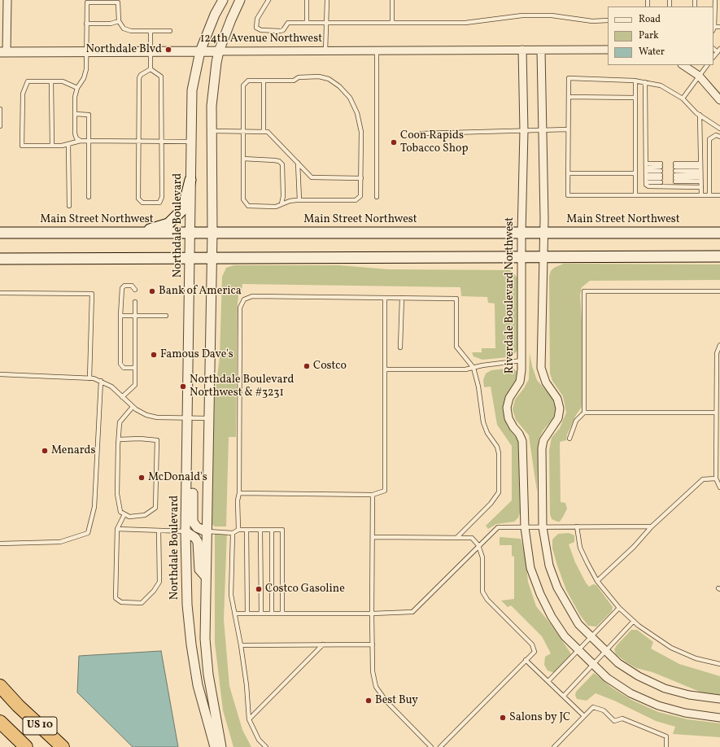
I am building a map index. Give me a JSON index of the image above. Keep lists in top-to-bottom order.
{
  "streets": {
    "highway": ["US 10"],
    "main road": ["Main Street Northwest"],
    "street": ["124th Avenue Northwest", "Northdale Boulevard", "Riverdale Boulevard Northwest"]
  },
  "crossings": [
    ["124th Avenue Northwest", "Northdale Boulevard"],
    ["124th Avenue Northwest", "Riverdale Boulevard Northwest"],
    ["Main Street Northwest", "Northdale Boulevard"],
    ["Main Street Northwest", "Riverdale Boulevard Northwest"]
  ],
  "places": [
    "Northdale Blvd",
    "Coon Rapids Tobacco Shop",
    "Bank of America",
    "Famous Dave's",
    "Costco",
    "Northdale Boulevard Northwest & #3231",
    "Menards",
    "McDonald's",
    "Costco Gasoline",
    "Best Buy",
    "Salons by JC"
  ],
  "legend": ["Road", "Park", "Water"]
}
